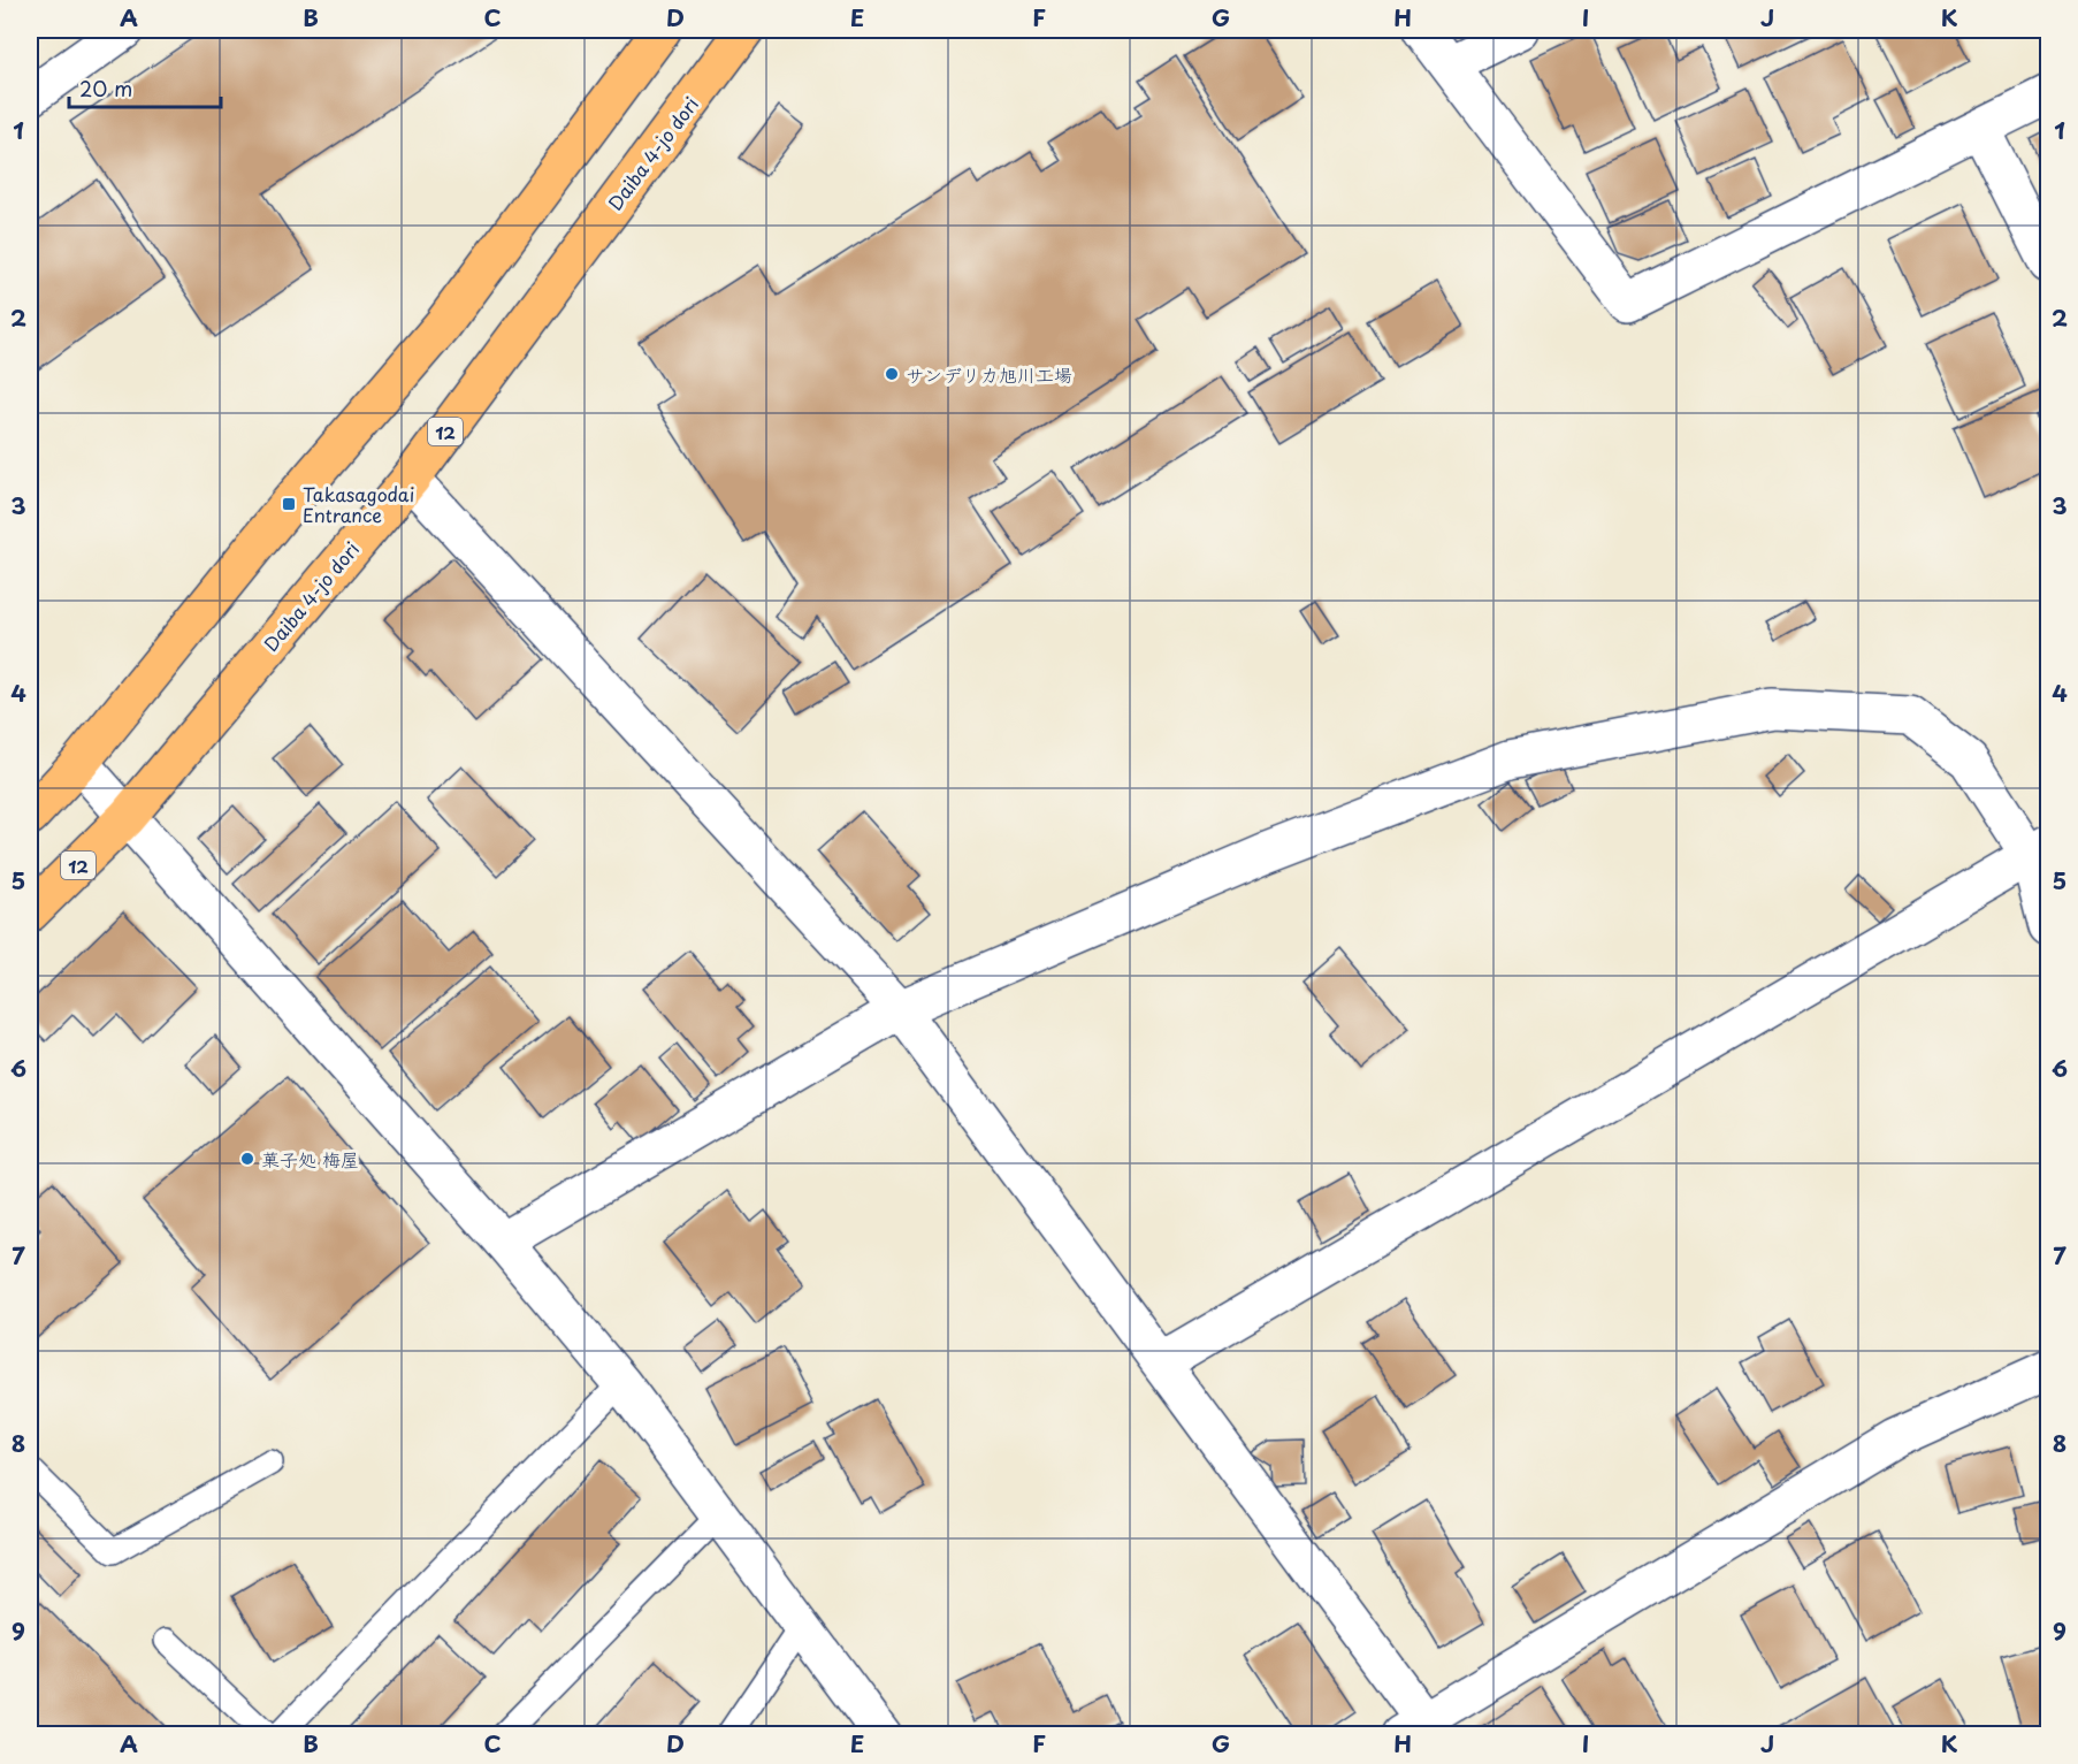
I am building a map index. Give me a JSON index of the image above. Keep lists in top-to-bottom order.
{
  "streets": {
    "highway": ["Daiba 4-jo dori", "12"]
  },
  "places": {
    "other": ["サンデリカ旭川工場", "菓子処 梅屋"],
    "transit": ["Takasagodai Entrance"]
  },
  "scale_bar": "20 m",
  "grid": {
    "columns": [
      "A",
      "B",
      "C",
      "D",
      "E",
      "F",
      "G",
      "H",
      "I",
      "J",
      "K"
    ],
    "rows": [
      "1",
      "2",
      "3",
      "4",
      "5",
      "6",
      "7",
      "8",
      "9"
    ]
  }
}
